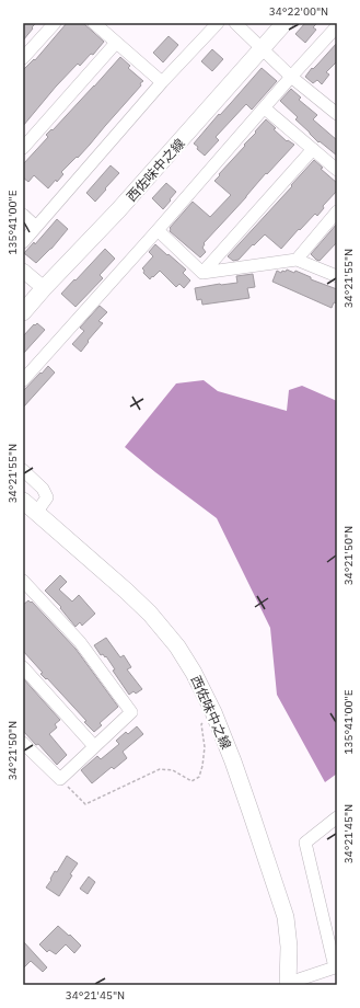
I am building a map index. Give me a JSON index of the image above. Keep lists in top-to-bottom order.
{
  "streets": {
    "main road": ["西佐味中之線"]
  },
  "coordinates": [
    "34°22'00\"N",
    "135°41'00\"E",
    "34°21'55\"N",
    "34°21'50\"N",
    "34°21'45\"N"
  ]
}
